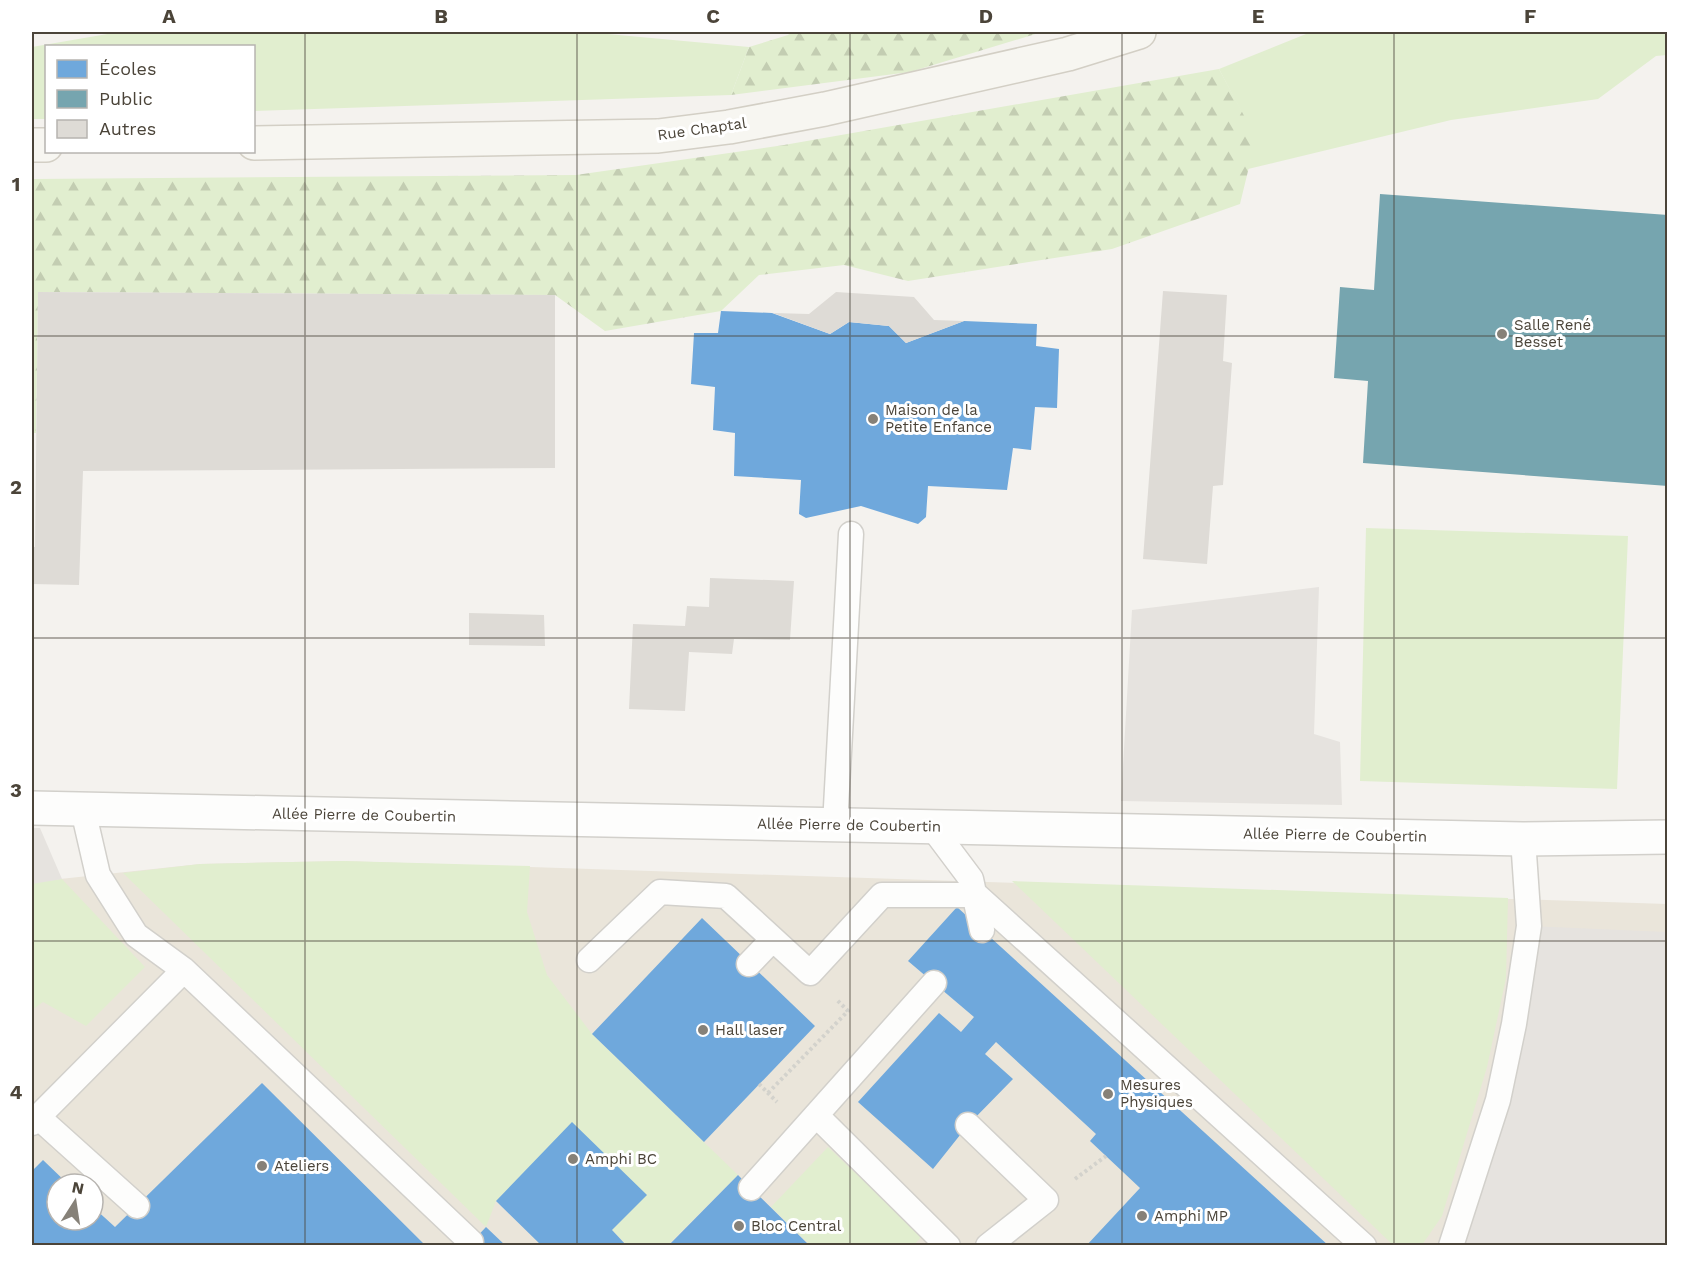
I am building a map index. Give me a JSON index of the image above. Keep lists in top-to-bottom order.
{
  "streets": {
    "street": ["Rue Chaptal", "Allée Pierre de Coubertin"]
  },
  "places": [
    "Salle René Besset",
    "Maison de la Petite Enfance",
    "Hall laser",
    "Mesures Physiques",
    "Amphi BC",
    "Ateliers",
    "Amphi MP",
    "Bloc Central"
  ],
  "legend": ["Écoles", "Public", "Autres"],
  "north": "top",
  "grid": {
    "columns": [
      "A",
      "B",
      "C",
      "D",
      "E",
      "F"
    ],
    "rows": [
      "1",
      "2",
      "3",
      "4"
    ]
  }
}
